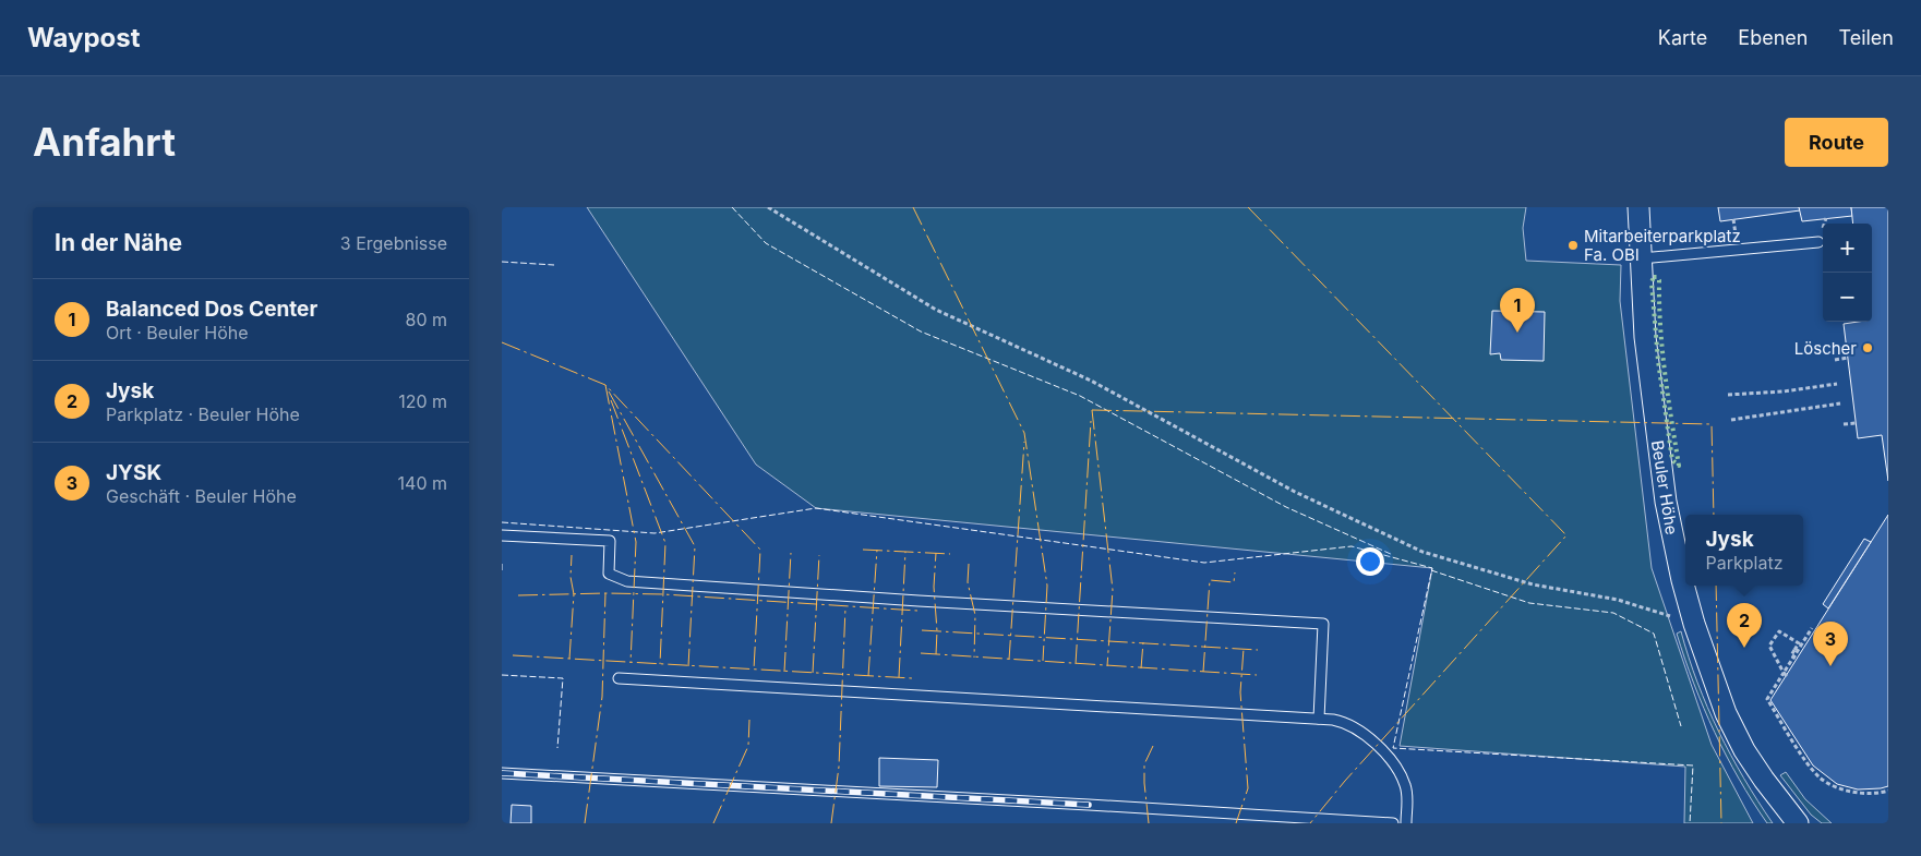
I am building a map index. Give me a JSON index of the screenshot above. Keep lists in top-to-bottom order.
{
  "streets": {
    "street": ["Beuler Höhe"]
  },
  "places": ["Mitarbeiterparkplatz Fa. OBI", "Löscher"],
  "page": {
    "header": "Waypost",
    "nav": ["Karte", "Ebenen", "Teilen"],
    "buttons": "Route",
    "title": "Anfahrt",
    "heading": ["In der Nähe", "3 Ergebnisse"],
    "map_buttons": ["+", "−"],
    "list": [
      {
        "mark": "1",
        "name": "Balanced Dos Center",
        "note": "Ort · Beuler Höhe",
        "value": "80 m"
      },
      {
        "mark": "2",
        "name": "Jysk",
        "note": "Parkplatz · Beuler Höhe",
        "value": "120 m"
      },
      {
        "mark": "3",
        "name": "JYSK",
        "note": "Geschäft · Beuler Höhe",
        "value": "140 m"
      }
    ],
    "pins": ["1", "2", "3"],
    "popup": ["Jysk", "Parkplatz"]
  }
}
